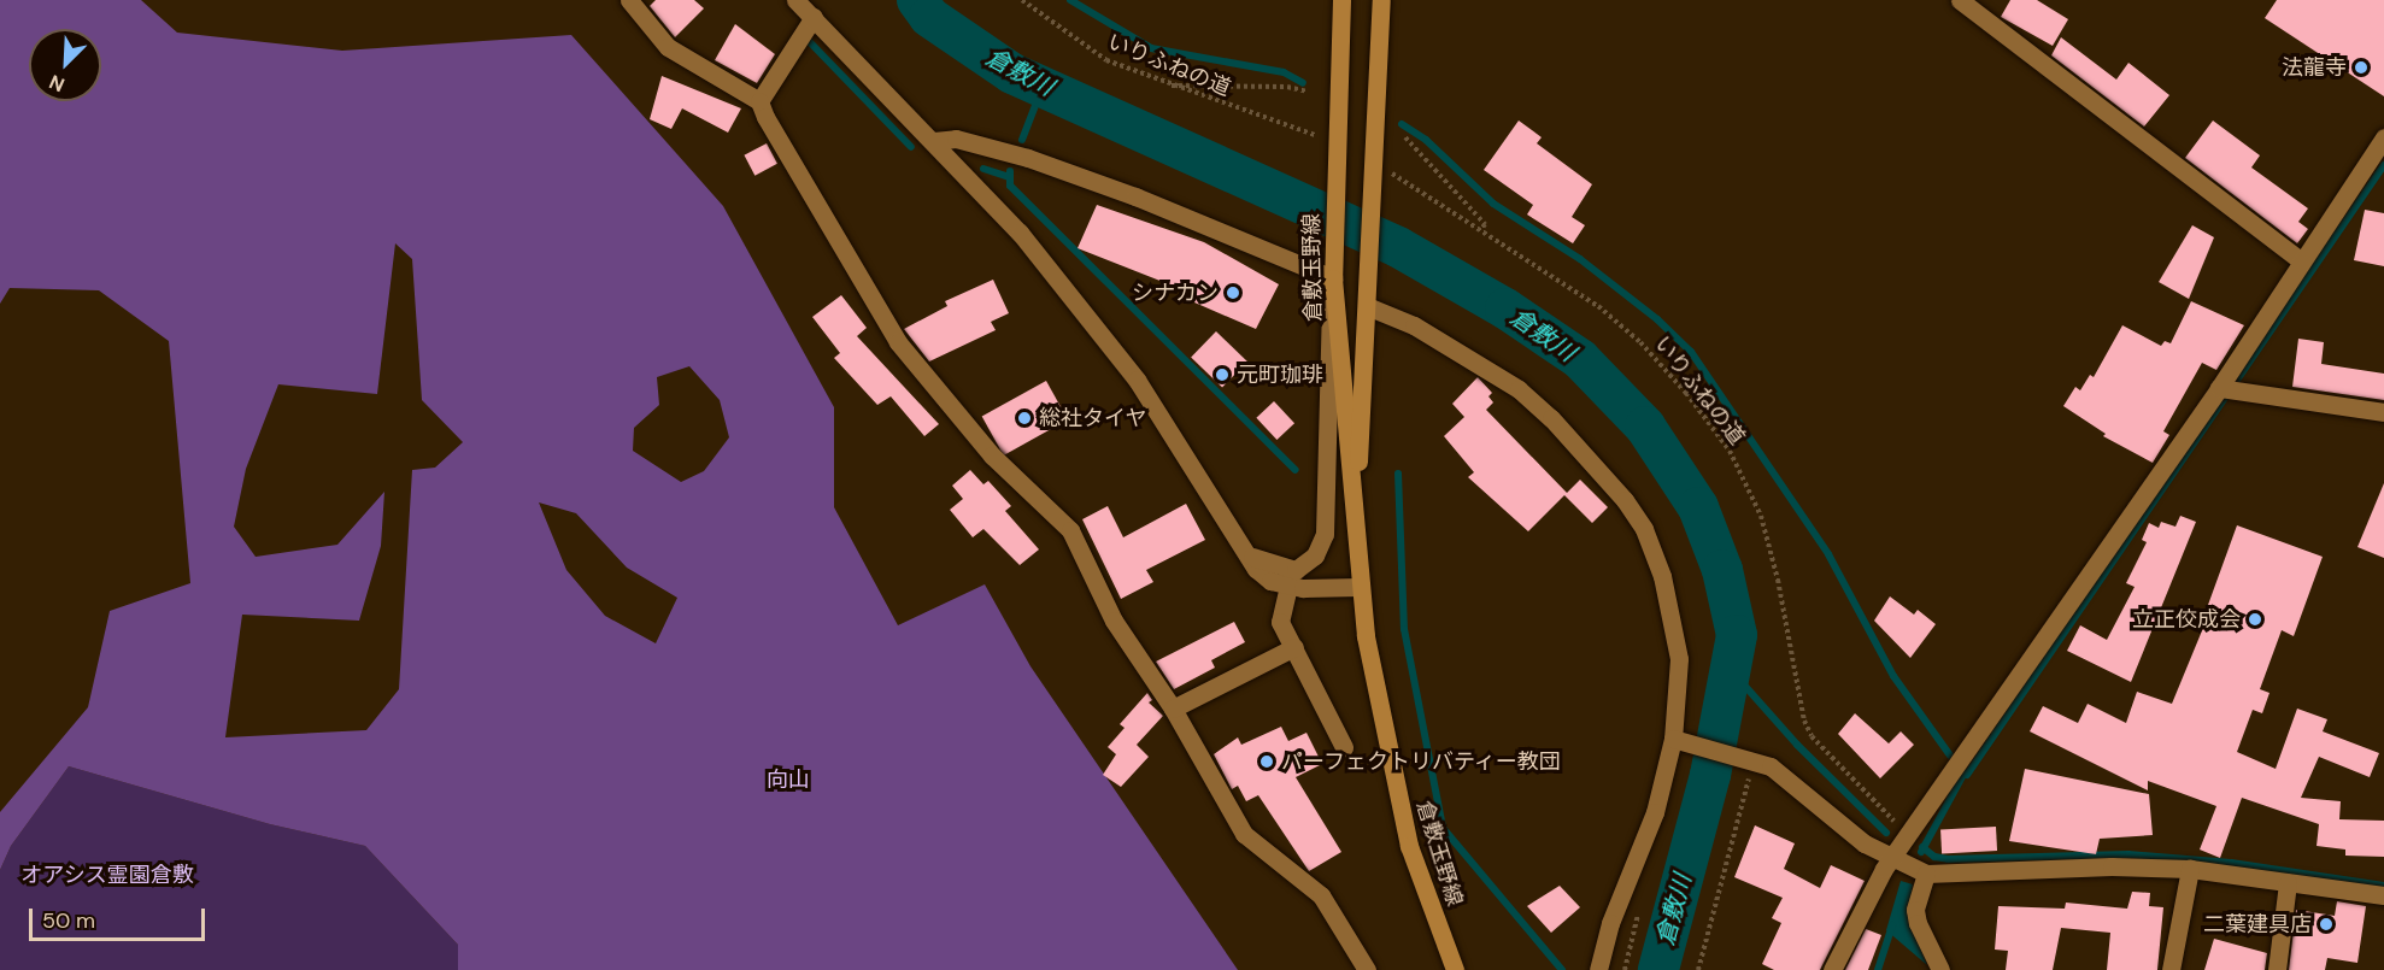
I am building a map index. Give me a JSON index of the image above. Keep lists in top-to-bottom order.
{
  "streets": {
    "main road": ["倉敷玉野線"],
    "path": ["いりふねの道"]
  },
  "crossings": [
    ["いりふねの道", "倉敷玉野線"]
  ],
  "water": ["倉敷川"],
  "parks": ["向山", "オアシス霊園倉敷"],
  "places": [
    "法龍寺",
    "シナカン",
    "元町珈琲",
    "総社タイヤ",
    "立正佼成会",
    "パーフェクトリバティー教団",
    "二葉建具店"
  ],
  "scale_bar": "50 m",
  "north": "bottom left"
}
